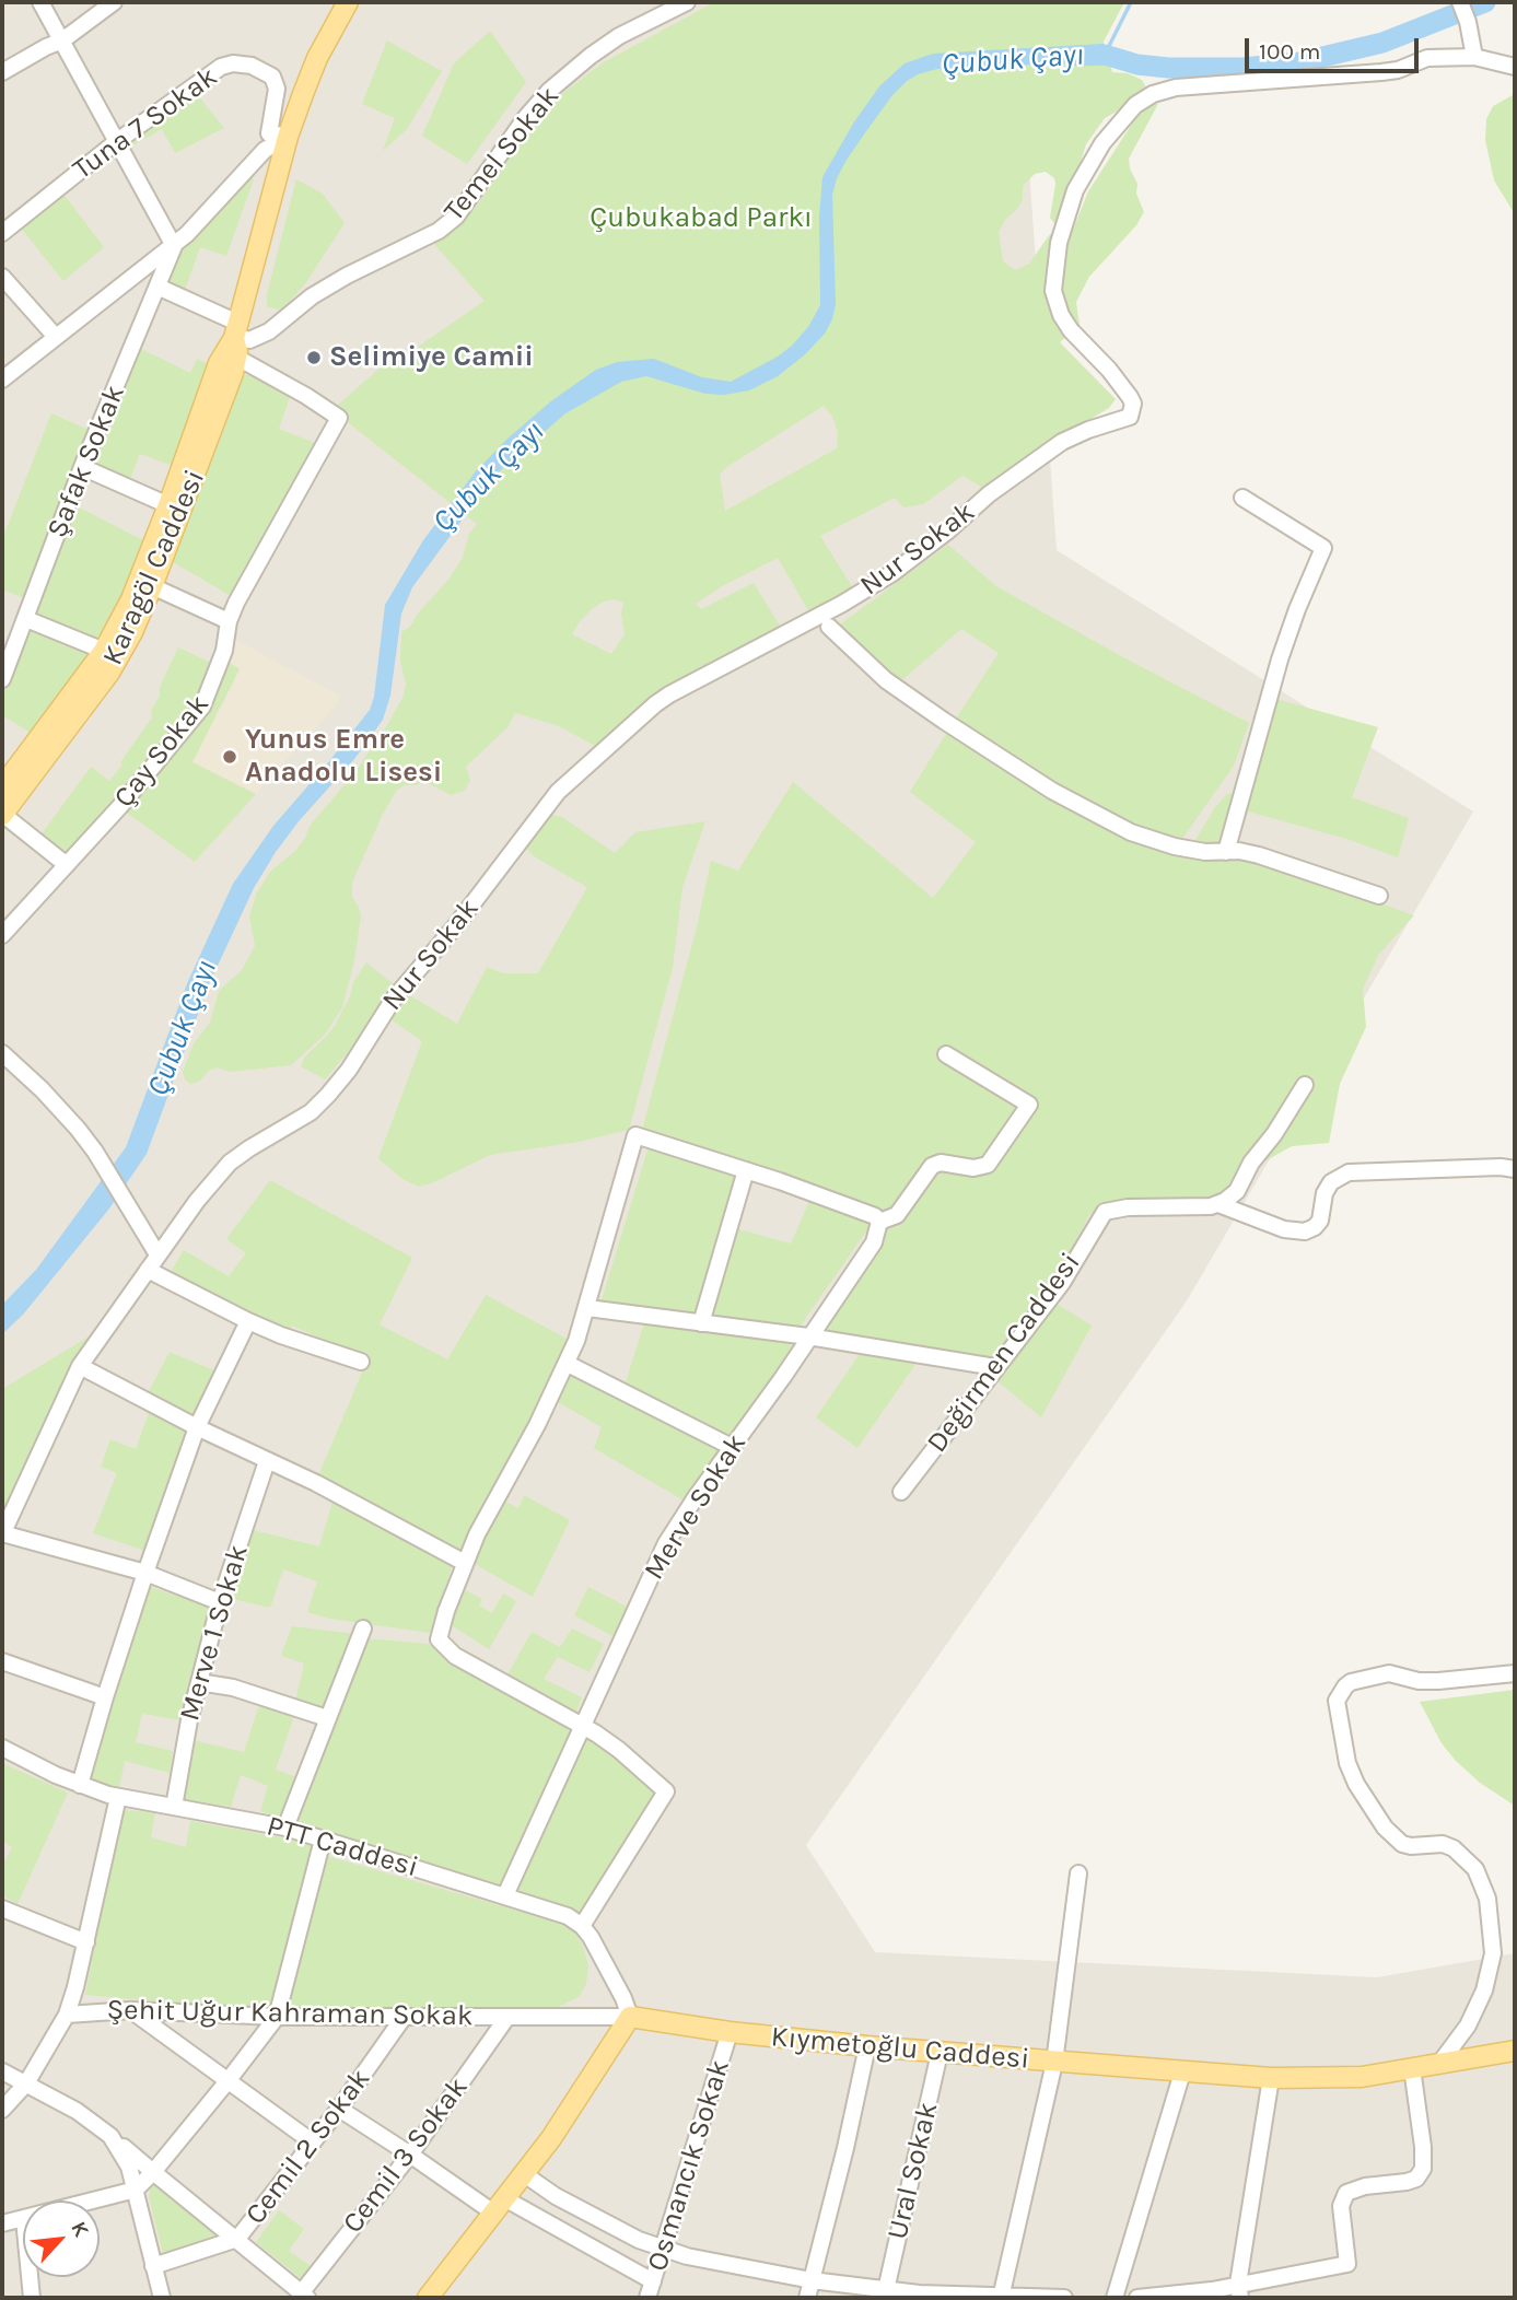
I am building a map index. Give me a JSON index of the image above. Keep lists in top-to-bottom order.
{
  "streets": {
    "main road": ["Karagöl Caddesi", "Kıymetoğlu Caddesi"],
    "street": [
      "Tuna 7 Sokak",
      "Temel Sokak",
      "Şafak Sokak",
      "Nur Sokak",
      "Çay Sokak",
      "Değirmen Caddesi",
      "Merve Sokak",
      "Merve 1 Sokak",
      "PTT Caddesi",
      "Şehit Uğur Kahraman Sokak",
      "Cemil 2 Sokak",
      "Cemil 3 Sokak",
      "Osmancık Sokak",
      "Ural Sokak"
    ]
  },
  "crossings": [
    ["Temel Sokak", "Karagöl Caddesi"],
    ["Temel Sokak", "Çay Sokak"],
    ["Karagöl Caddesi", "Çay Sokak"],
    ["Merve Sokak", "PTT Caddesi"],
    ["Merve 1 Sokak", "PTT Caddesi"],
    ["Şehit Uğur Kahraman Sokak", "Kıymetoğlu Caddesi"],
    ["Şehit Uğur Kahraman Sokak", "Cemil 2 Sokak"],
    ["Şehit Uğur Kahraman Sokak", "Cemil 3 Sokak"],
    ["Kıymetoğlu Caddesi", "Osmancık Sokak"],
    ["Kıymetoğlu Caddesi", "Ural Sokak"]
  ],
  "water": ["Çubuk Çayı"],
  "parks": ["Çubukabad Parkı"],
  "places": ["Selimiye Camii", "Yunus Emre Anadolu Lisesi"],
  "scale_bar": "100 m",
  "north": "top right"
}
